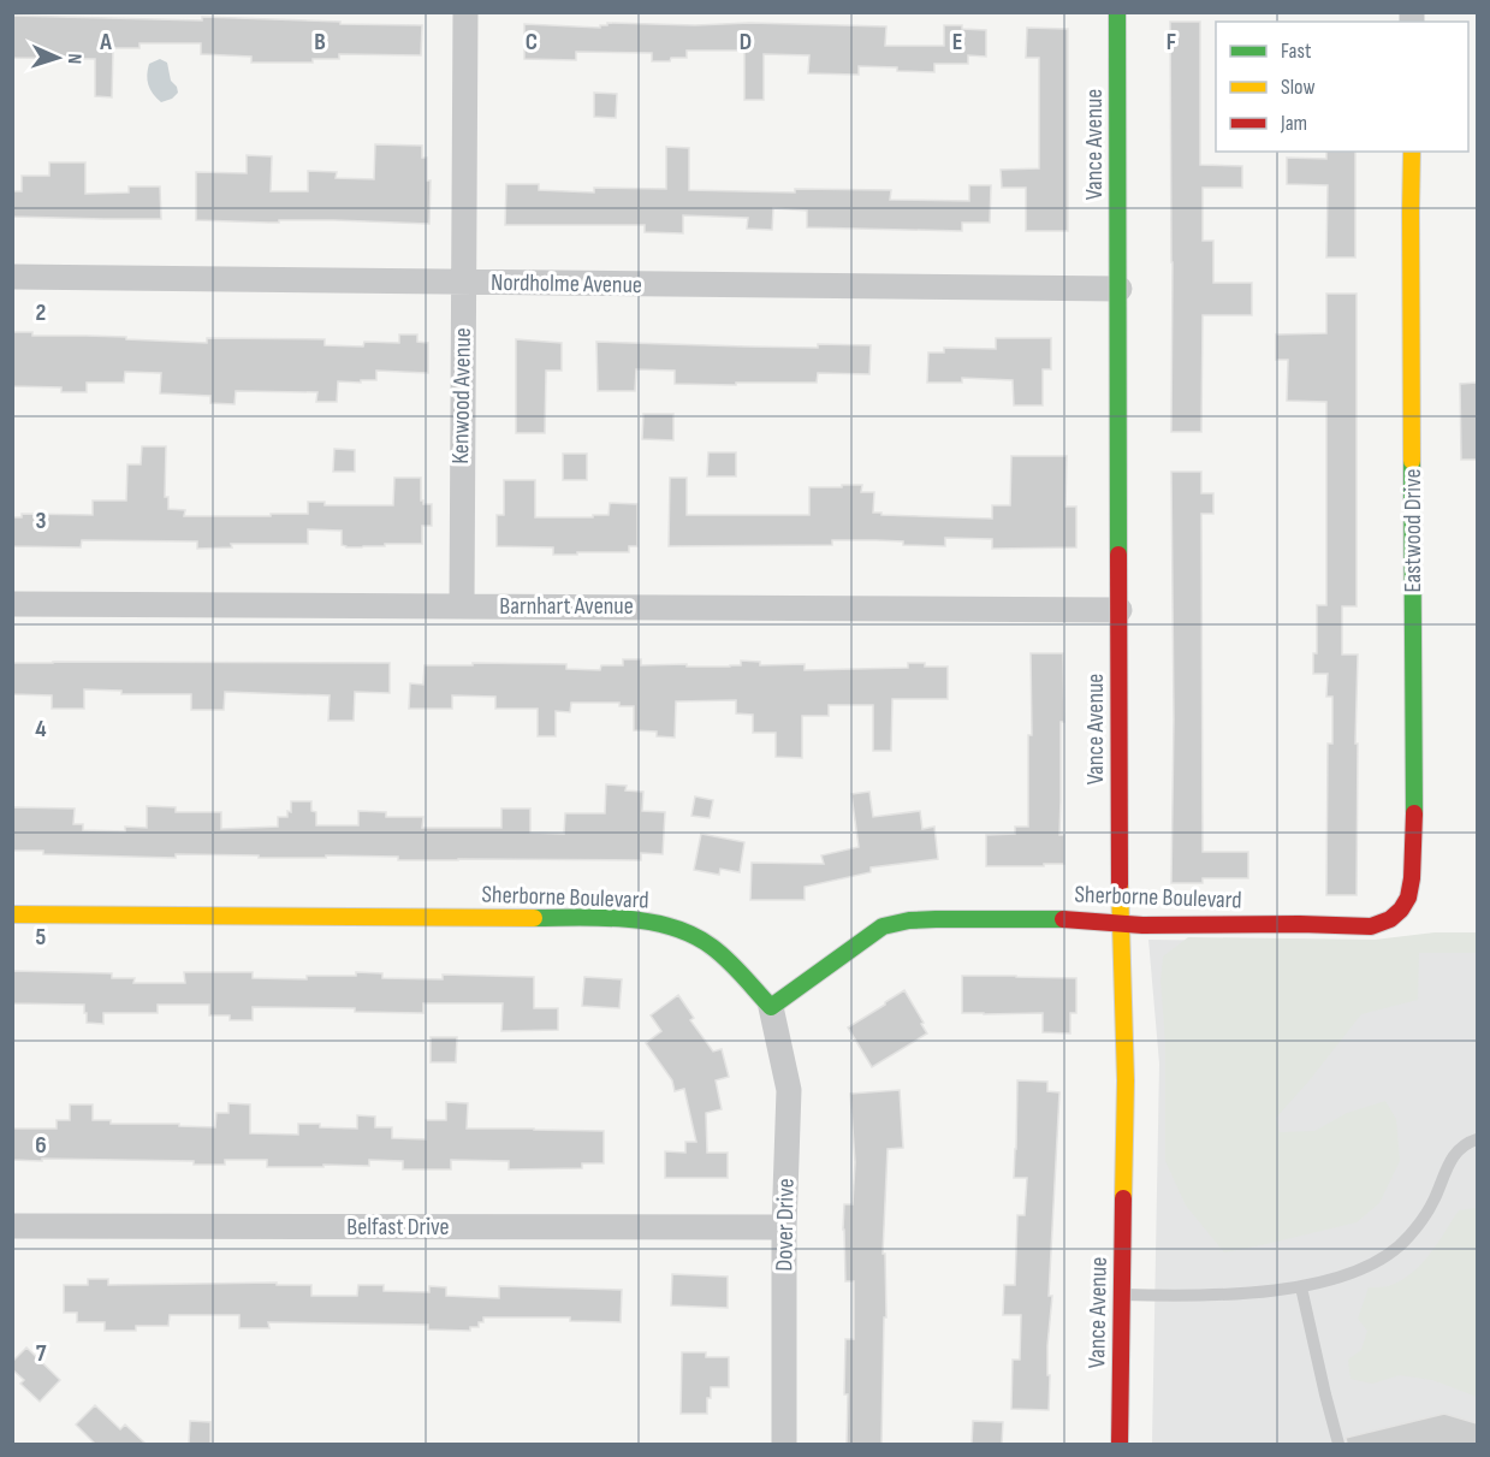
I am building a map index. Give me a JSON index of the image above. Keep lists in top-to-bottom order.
{
  "streets": {
    "street": [
      "Vance Avenue",
      "Nordholme Avenue",
      "Kenwood Avenue",
      "Eastwood Drive",
      "Barnhart Avenue",
      "Sherborne Boulevard",
      "Dover Drive",
      "Belfast Drive"
    ]
  },
  "crossings": [
    ["Vance Avenue", "Nordholme Avenue"],
    ["Vance Avenue", "Barnhart Avenue"],
    ["Vance Avenue", "Sherborne Boulevard"],
    ["Nordholme Avenue", "Kenwood Avenue"],
    ["Kenwood Avenue", "Barnhart Avenue"],
    ["Eastwood Drive", "Sherborne Boulevard"],
    ["Sherborne Boulevard", "Dover Drive"],
    ["Dover Drive", "Belfast Drive"]
  ],
  "legend": ["Fast", "Slow", "Jam"],
  "north": "right",
  "grid": {
    "columns": [
      "A",
      "B",
      "C",
      "D",
      "E",
      "F"
    ],
    "rows": [
      "2",
      "3",
      "4",
      "5",
      "6",
      "7"
    ]
  }
}
